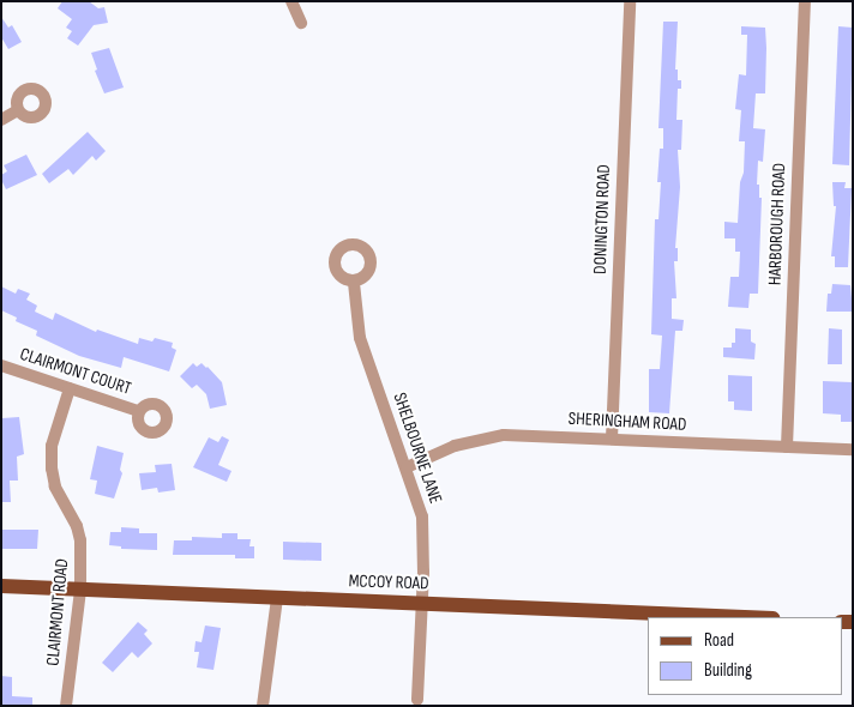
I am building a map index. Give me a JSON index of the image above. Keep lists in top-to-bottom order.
{
  "streets": {
    "main road": ["MCCOY ROAD"],
    "street": [
      "DONINGTON ROAD",
      "HARBOROUGH ROAD",
      "CLAIRMONT COURT",
      "SHERINGHAM ROAD",
      "SHELBOURNE LANE",
      "CLAIRMONT ROAD"
    ]
  },
  "crossings": [
    ["DONINGTON ROAD", "SHERINGHAM ROAD"],
    ["HARBOROUGH ROAD", "SHERINGHAM ROAD"],
    ["CLAIRMONT COURT", "CLAIRMONT ROAD"],
    ["SHERINGHAM ROAD", "SHELBOURNE LANE"],
    ["SHELBOURNE LANE", "MCCOY ROAD"],
    ["MCCOY ROAD", "CLAIRMONT ROAD"]
  ],
  "legend": ["Road", "Building"]
}
